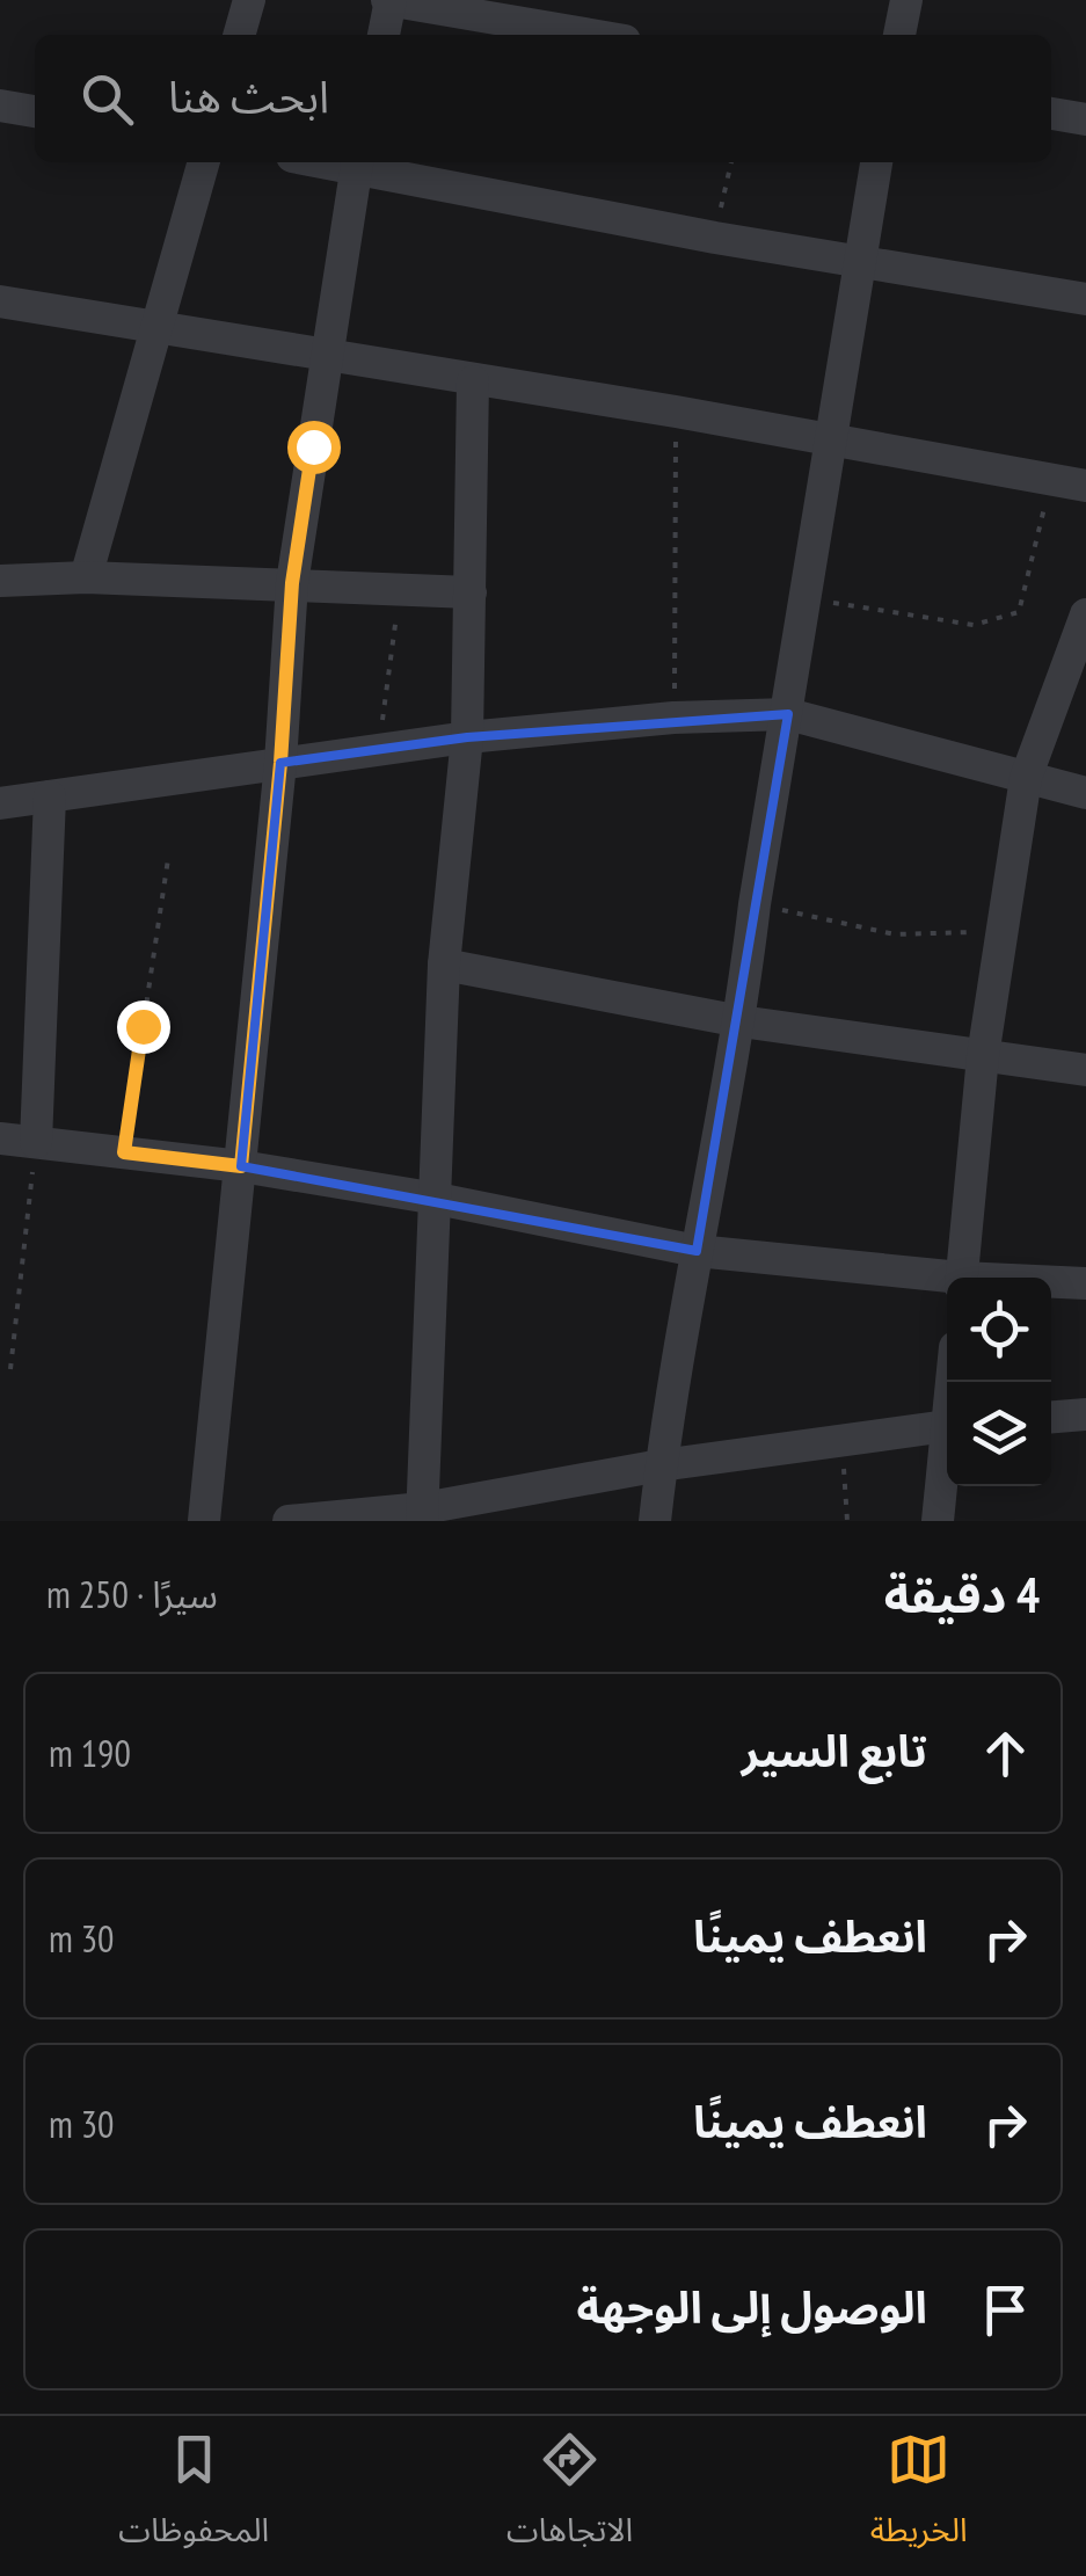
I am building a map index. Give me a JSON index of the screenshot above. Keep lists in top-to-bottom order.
{
  "page": {
    "search": "ابحث هنا",
    "heading": ["4 دقيقة", "سيرًا · 250 m"],
    "list": [
      ["تابع السير", "190 m"],
      ["انعطف يمينًا", "30 m"],
      ["انعطف يمينًا", "30 m"],
      "الوصول إلى الوجهة"
    ],
    "nav": ["الخريطة", "الاتجاهات", "المحفوظات"]
  }
}
